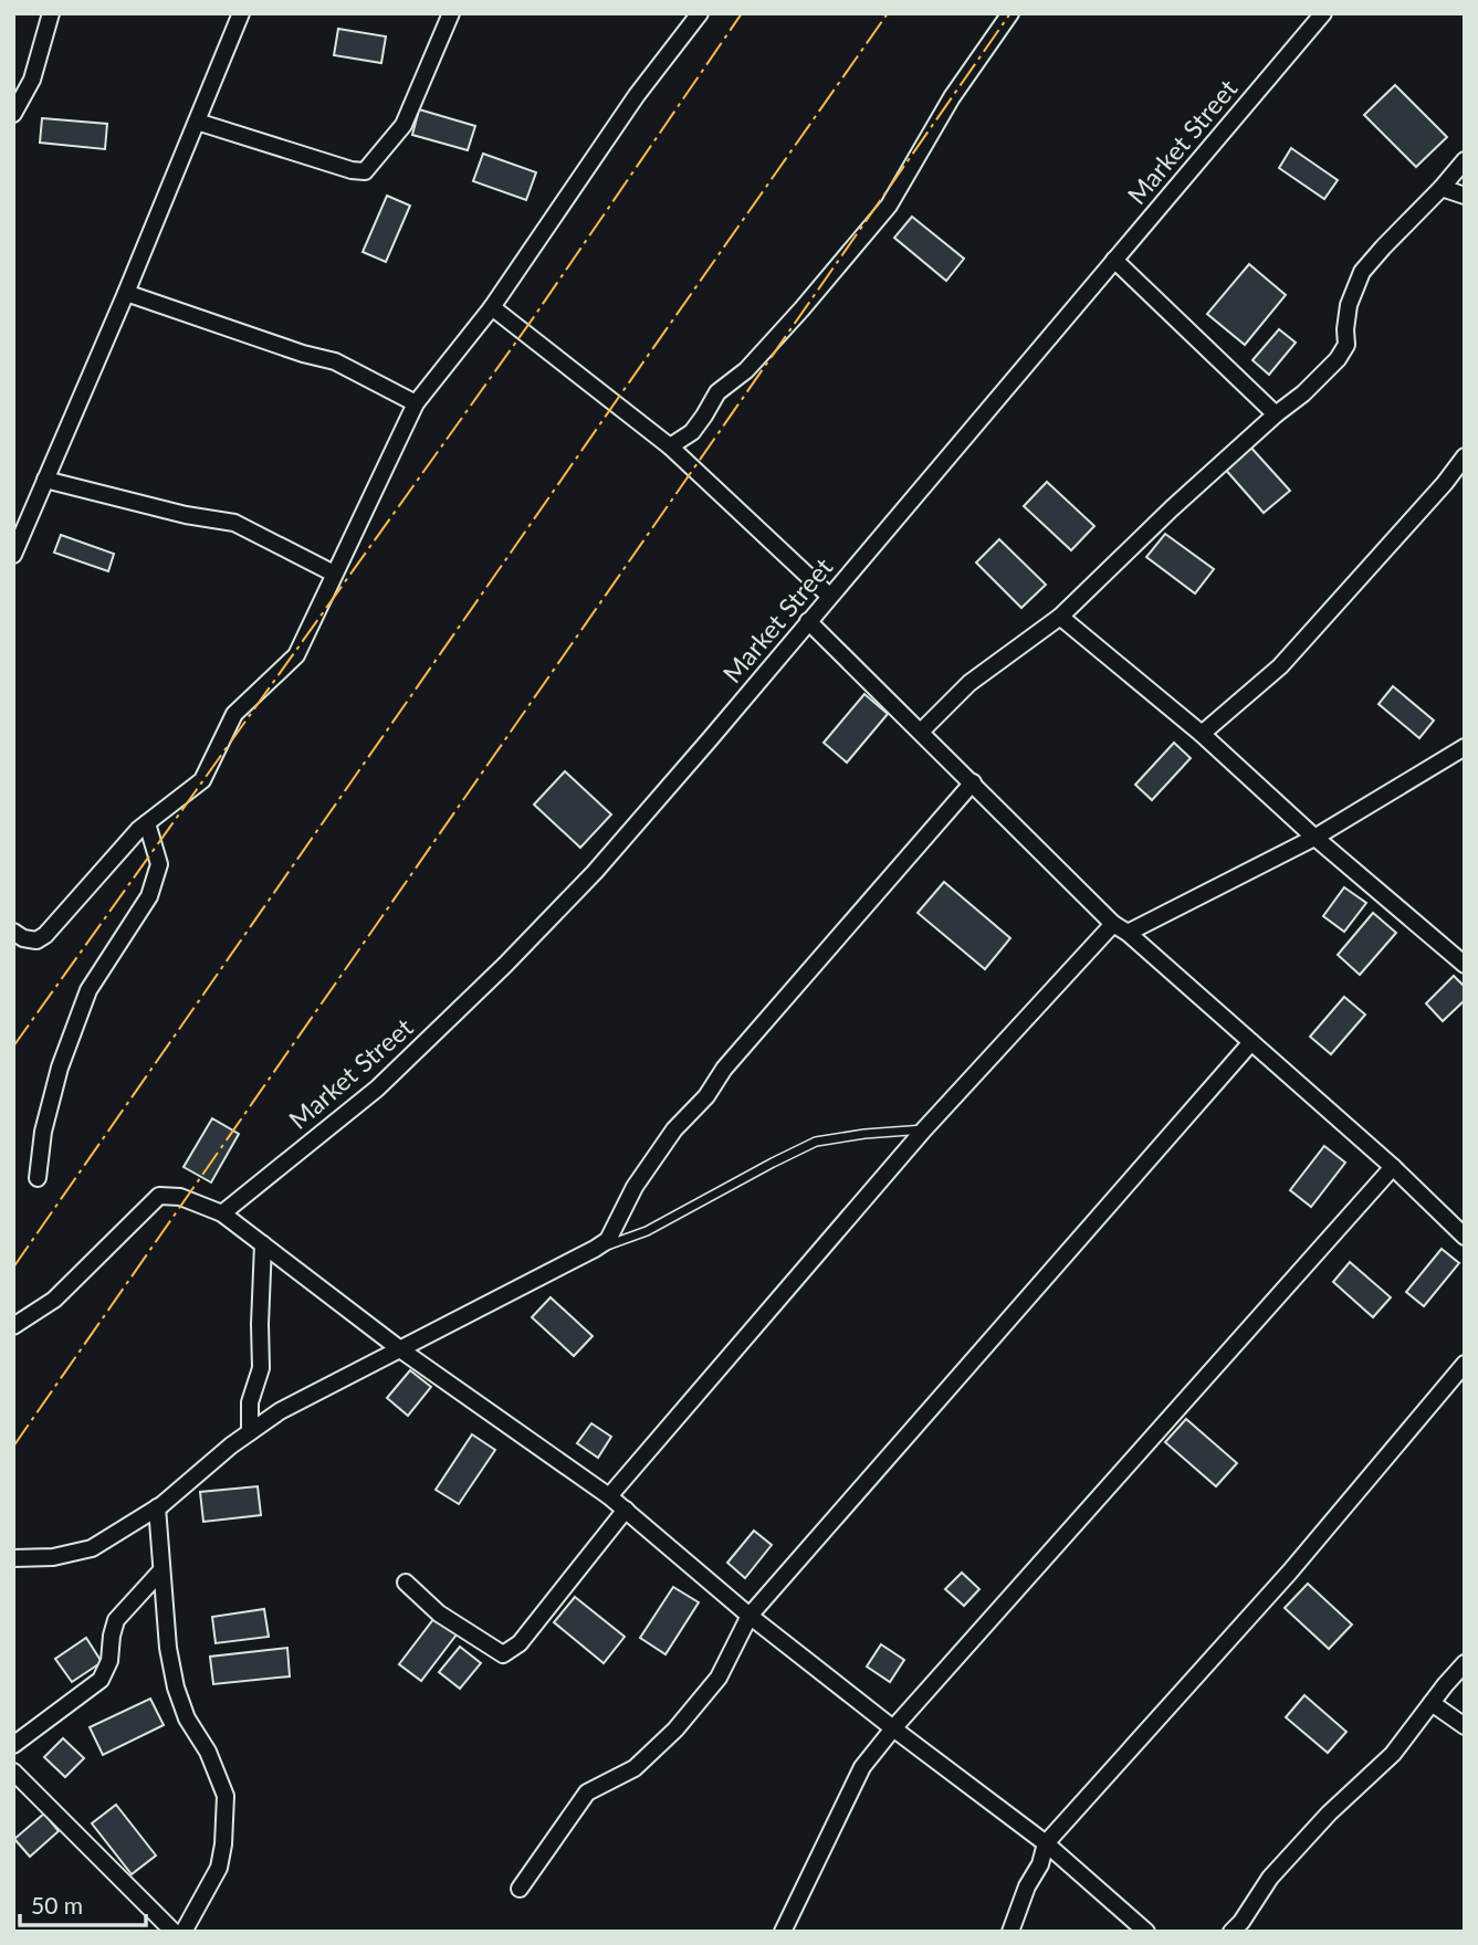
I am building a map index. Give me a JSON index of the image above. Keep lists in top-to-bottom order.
{
  "streets": {
    "street": ["Market Street"]
  },
  "scale_bar": "50 m"
}
